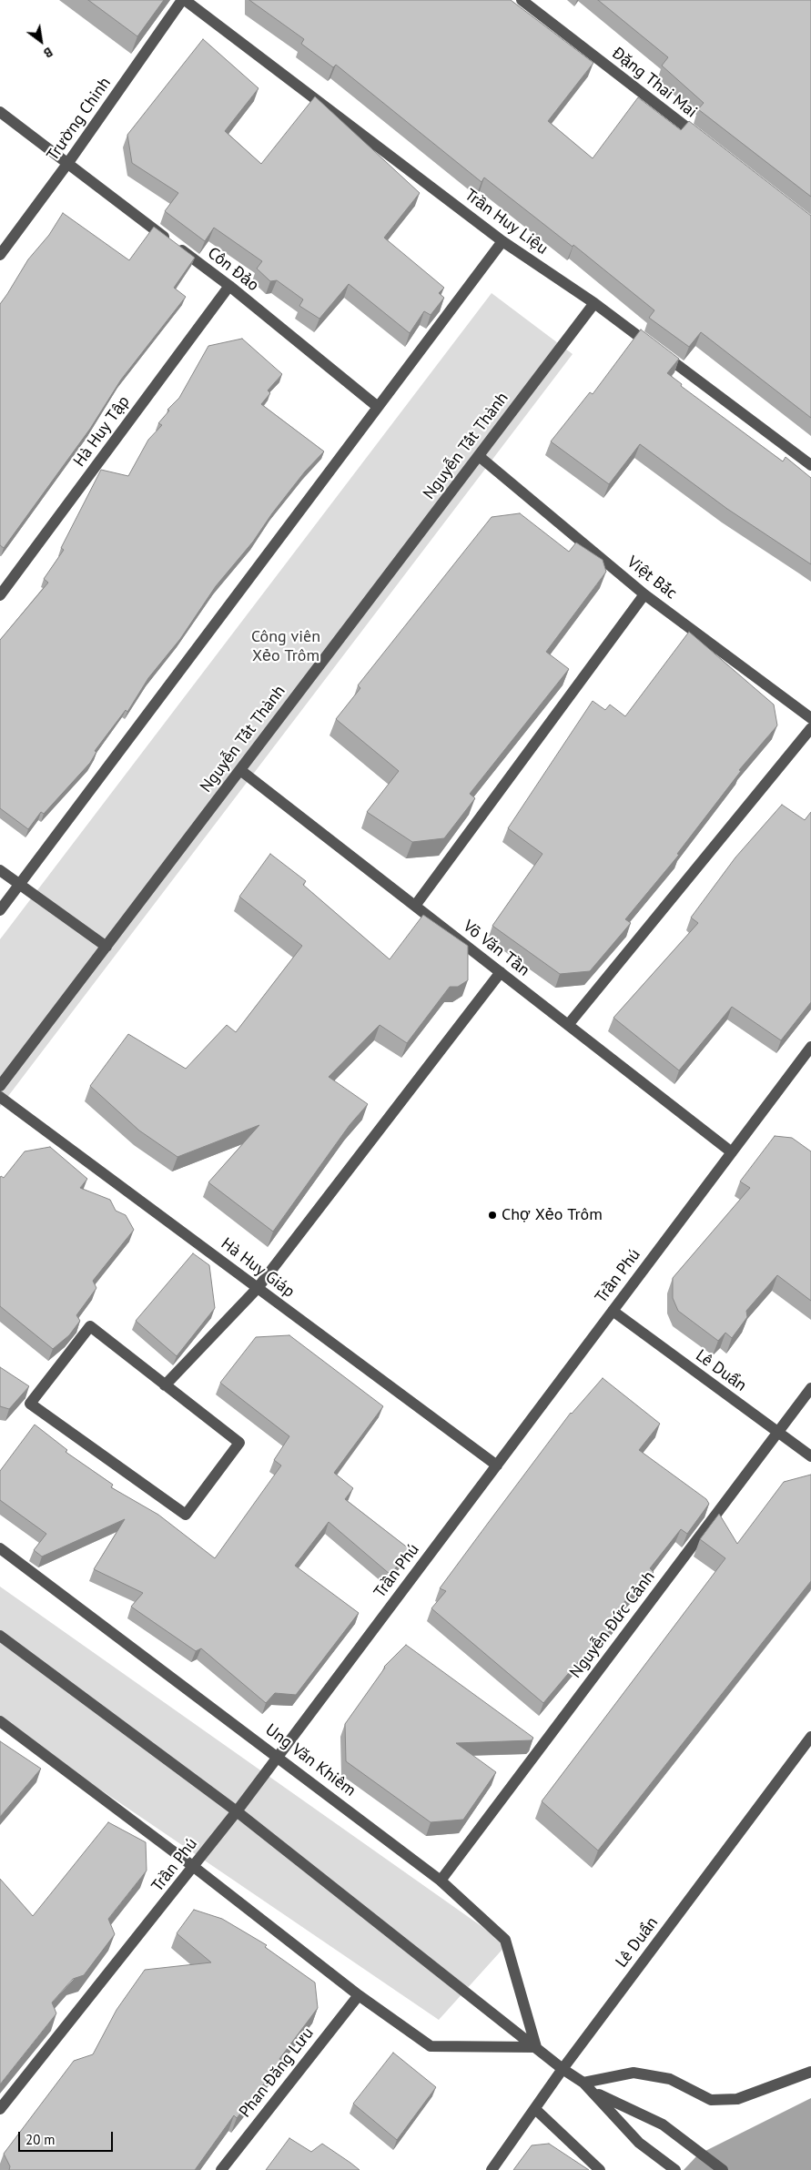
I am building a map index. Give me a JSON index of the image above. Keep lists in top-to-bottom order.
{
  "streets": {
    "street": [
      "Đặng Thai Mai",
      "Trường Chinh",
      "Trần Huy Liệu",
      "Côn Đảo",
      "Hà Huy Tập",
      "Nguyễn Tất Thành",
      "Việt Bắc",
      "Võ Văn Tần",
      "Hà Huy Giáp",
      "Trần Phú",
      "Lê Duẩn",
      "Nguyễn Đức Cảnh",
      "Ung Văn Khiêm",
      "Phan Đăng Lưu"
    ]
  },
  "crossings": [
    ["Trường Chinh", "Trần Huy Liệu"],
    ["Trường Chinh", "Côn Đảo"],
    ["Trần Huy Liệu", "Nguyễn Tất Thành"],
    ["Côn Đảo", "Hà Huy Tập"],
    ["Nguyễn Tất Thành", "Việt Bắc"],
    ["Nguyễn Tất Thành", "Võ Văn Tần"],
    ["Võ Văn Tần", "Trần Phú"],
    ["Hà Huy Giáp", "Trần Phú"],
    ["Trần Phú", "Lê Duẩn"],
    ["Trần Phú", "Ung Văn Khiêm"],
    ["Lê Duẩn", "Nguyễn Đức Cảnh"],
    ["Nguyễn Đức Cảnh", "Ung Văn Khiêm"]
  ],
  "parks": ["Công viên Xẻo Trôm"],
  "places": ["Chợ Xẻo Trôm"],
  "scale_bar": "20 m",
  "north": "bottom right"
}
